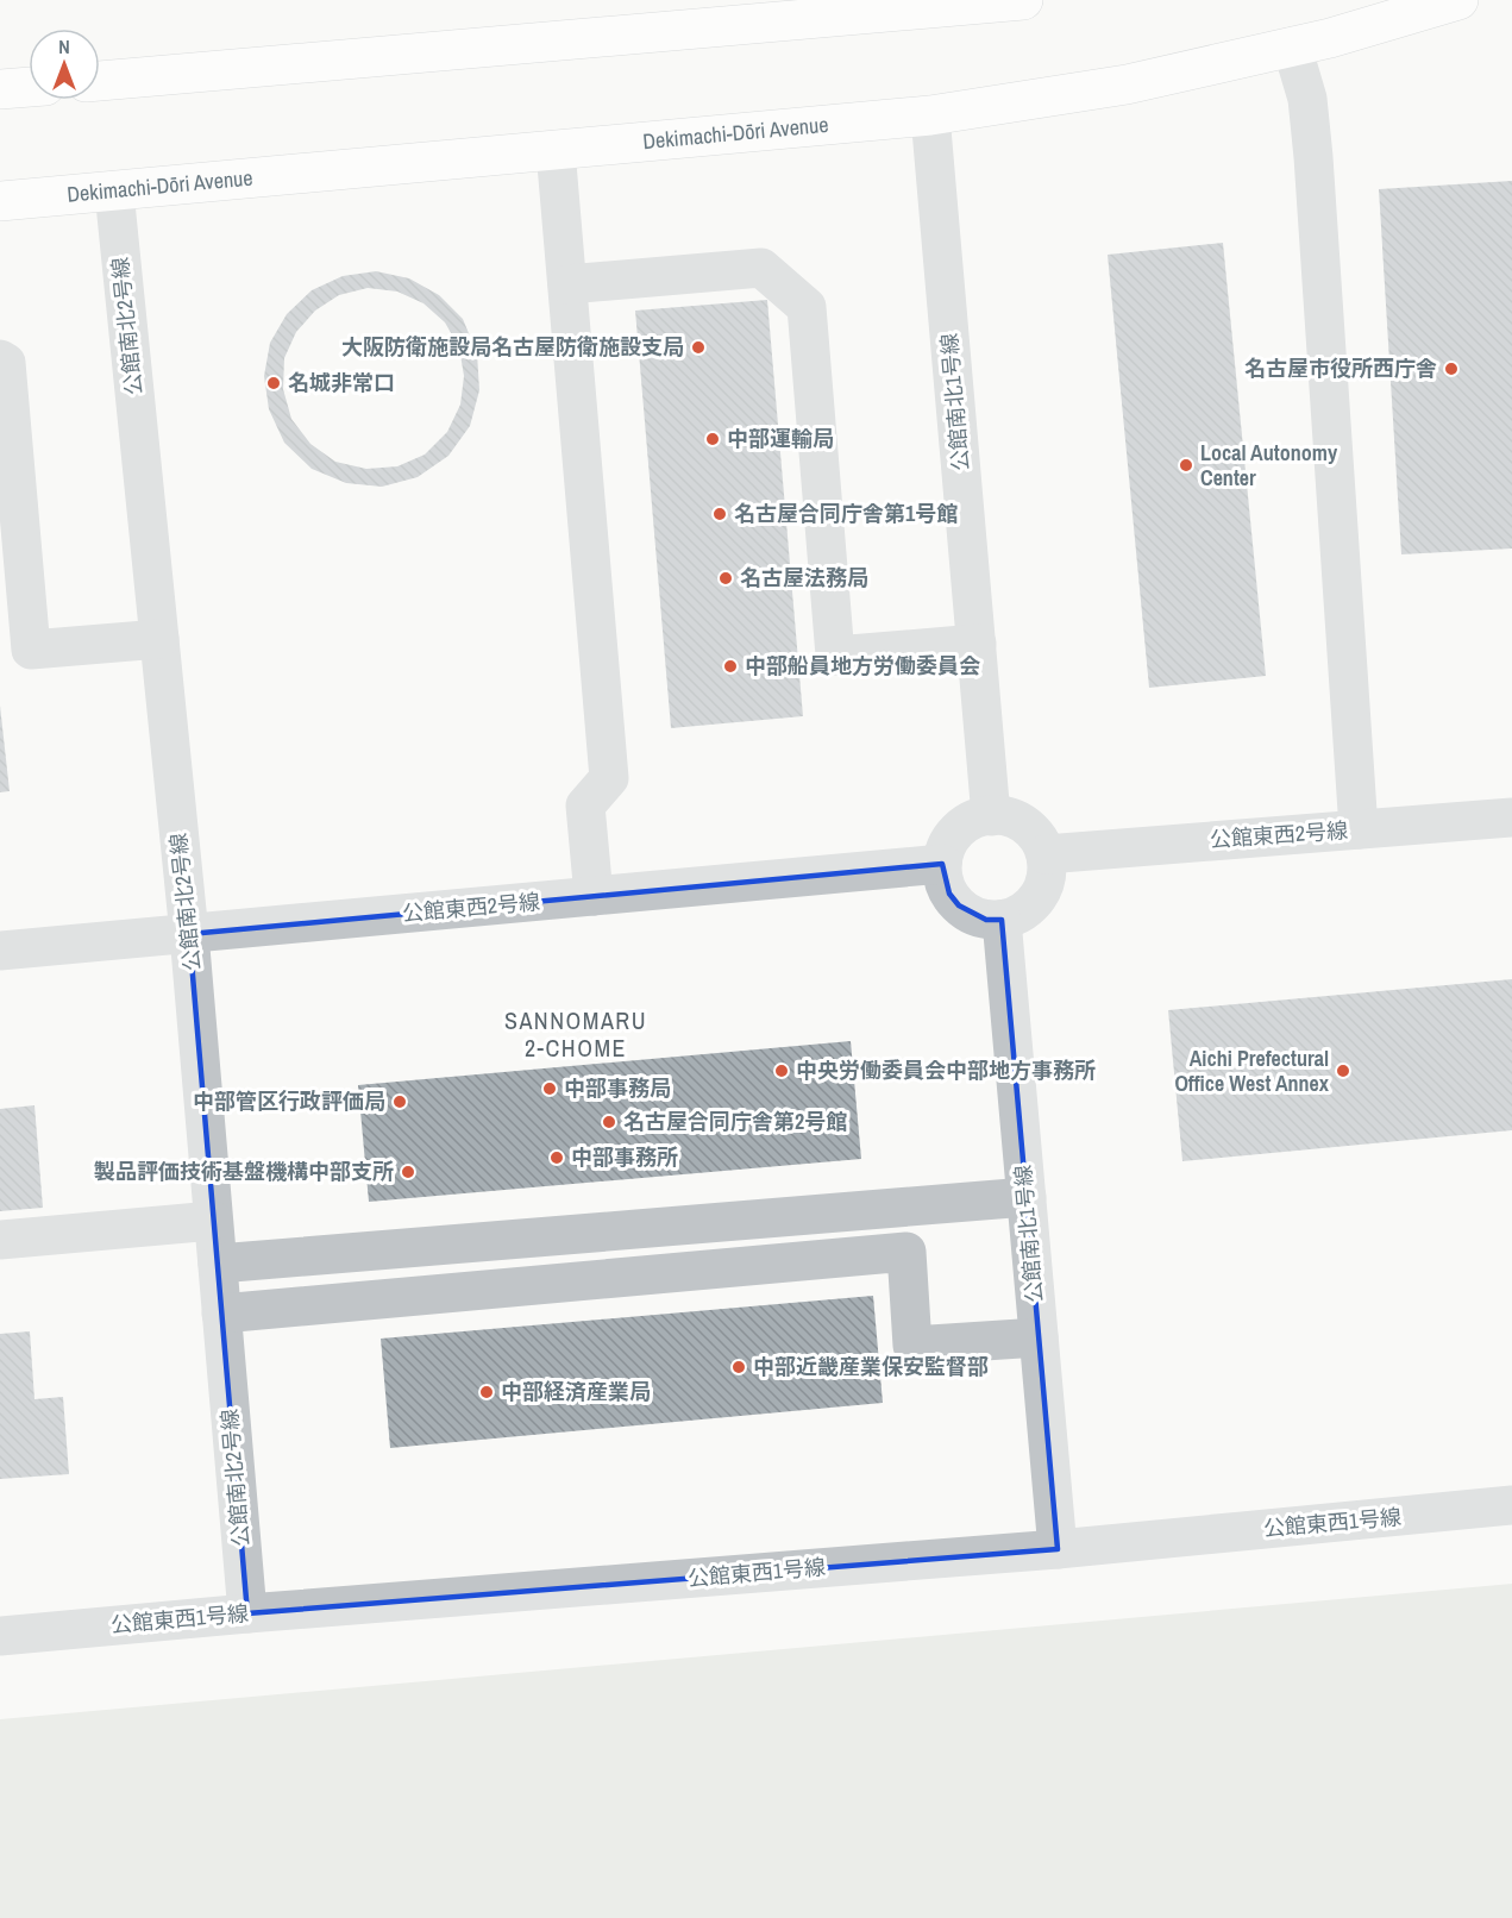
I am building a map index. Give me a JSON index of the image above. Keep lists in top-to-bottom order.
{
  "streets": {
    "main road": ["Dekimachi-Dōri Avenue"],
    "street": [
      "公館南北2号線",
      "公館南北1号線",
      "公館東西2号線",
      "公館東西1号線"
    ]
  },
  "crossings": [
    ["Dekimachi-Dōri Avenue", "公館南北2号線"],
    ["Dekimachi-Dōri Avenue", "公館南北1号線"],
    ["公館南北2号線", "公館東西2号線"],
    ["公館南北2号線", "公館東西1号線"],
    ["公館南北1号線", "公館東西2号線"],
    ["公館南北1号線", "公館東西1号線"]
  ],
  "districts": ["SANNOMARU 2-CHOME"],
  "places": [
    "大阪防衛施設局名古屋防衛施設支局",
    "名古屋市役所西庁舎",
    "名城非常口",
    "中部運輸局",
    "Local Autonomy Center",
    "名古屋合同庁舎第1号館",
    "名古屋法務局",
    "中部船員地方労働委員会",
    "中央労働委員会中部地方事務所",
    "Aichi Prefectural Office West Annex",
    "中部事務局",
    "中部管区行政評価局",
    "名古屋合同庁舎第2号館",
    "中部事務所",
    "製品評価技術基盤機構中部支所",
    "中部近畿産業保安監督部",
    "中部経済産業局"
  ],
  "north": "top"
}
